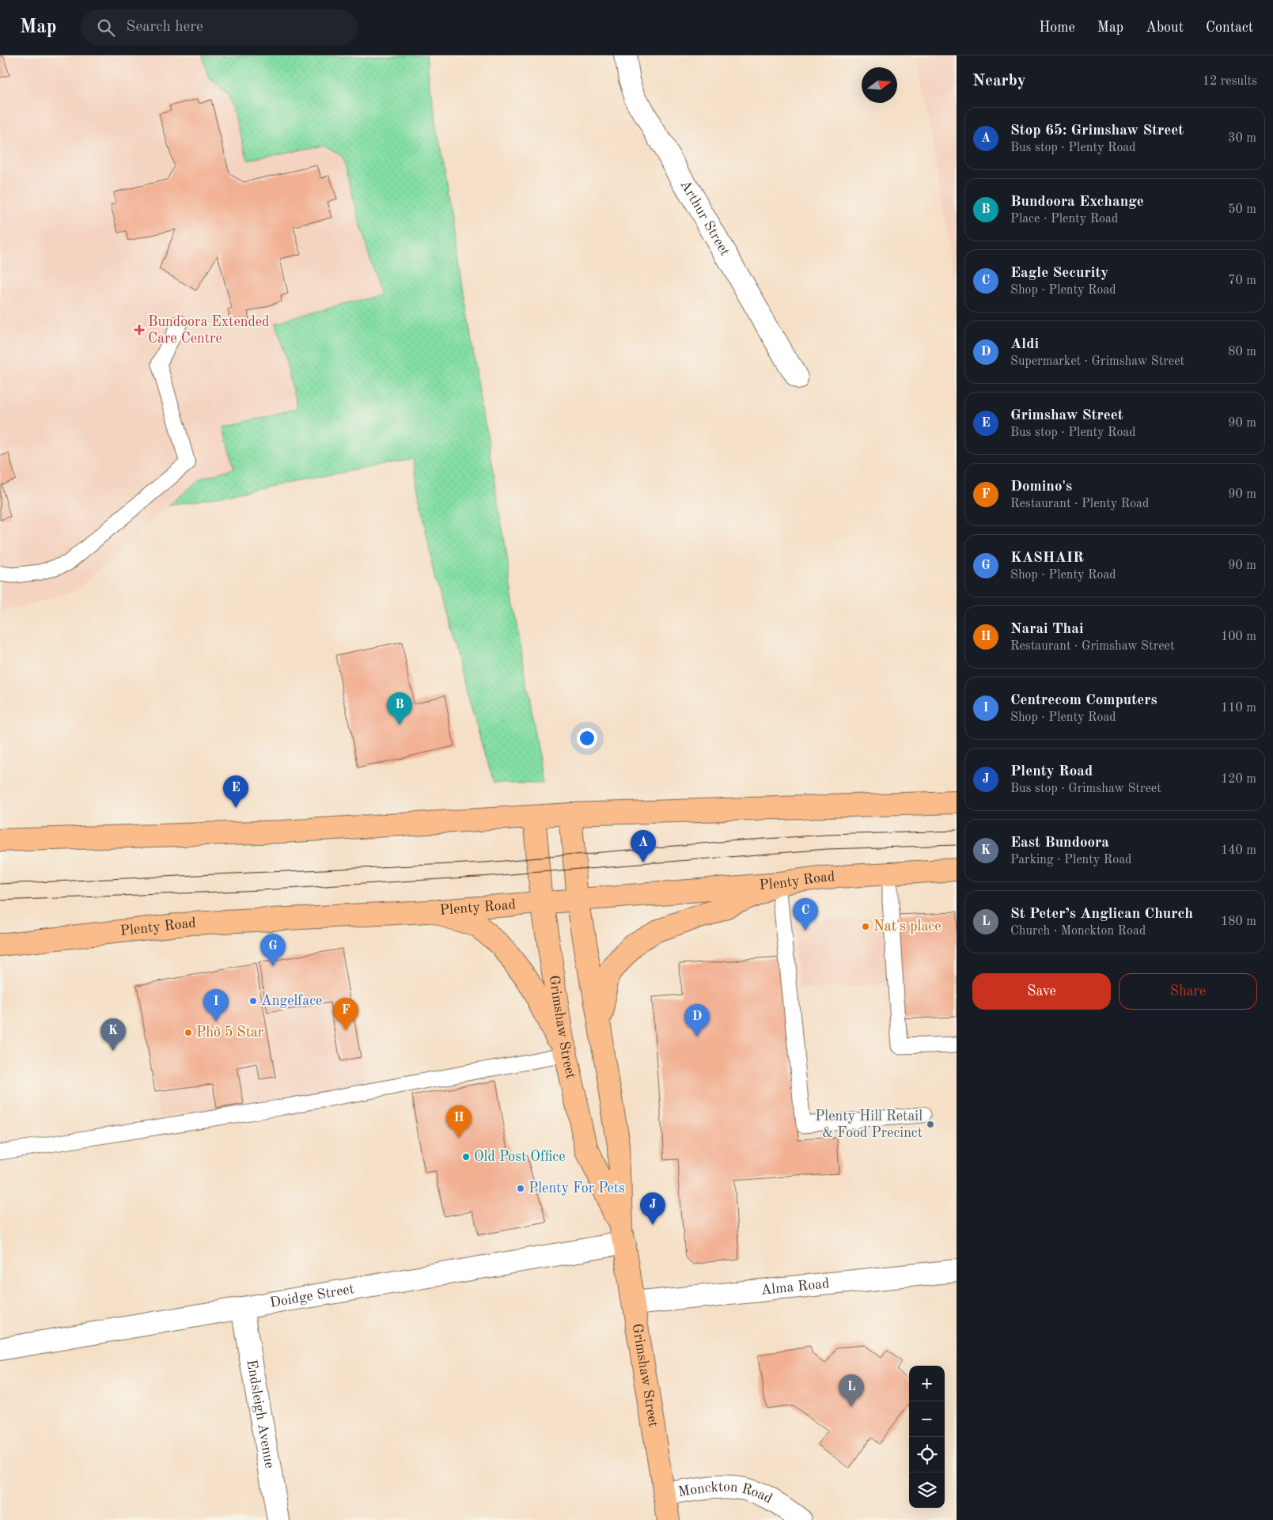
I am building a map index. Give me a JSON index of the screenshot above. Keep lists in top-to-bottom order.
{
  "streets": {
    "main road": ["Plenty Road", "Grimshaw Street"],
    "street": [
      "Arthur Street",
      "Alma Road",
      "Doidge Street",
      "Endsleigh Avenue",
      "Monckton Road"
    ]
  },
  "crossings": [
    ["Plenty Road", "Grimshaw Street"],
    ["Grimshaw Street", "Alma Road"],
    ["Grimshaw Street", "Doidge Street"],
    ["Grimshaw Street", "Monckton Road"],
    ["Doidge Street", "Endsleigh Avenue"]
  ],
  "places": {
    "health": ["Bundoora Extended Care Centre"],
    "other": [
      "Nat's place",
      "Angelface",
      "Phở 5 Star",
      "Plenty Hill Retail & Food Precinct",
      "Old Post Office",
      "Plenty For Pets"
    ]
  },
  "north": "right",
  "page": {
    "header": "Map",
    "search": "Search here",
    "nav": [
      "Home",
      "Map",
      "About",
      "Contact"
    ],
    "heading": ["Nearby", "12 results"],
    "list": [
      {
        "mark": "A",
        "name": "Stop 65: Grimshaw Street",
        "note": "Bus stop · Plenty Road",
        "value": "30 m"
      },
      {
        "mark": "B",
        "name": "Bundoora Exchange",
        "note": "Place · Plenty Road",
        "value": "50 m"
      },
      {
        "mark": "C",
        "name": "Eagle Security",
        "note": "Shop · Plenty Road",
        "value": "70 m"
      },
      {
        "mark": "D",
        "name": "Aldi",
        "note": "Supermarket · Grimshaw Street",
        "value": "80 m"
      },
      {
        "mark": "E",
        "name": "Grimshaw Street",
        "note": "Bus stop · Plenty Road",
        "value": "90 m"
      },
      {
        "mark": "F",
        "name": "Domino's",
        "note": "Restaurant · Plenty Road",
        "value": "90 m"
      },
      {
        "mark": "G",
        "name": "KASHAIR",
        "note": "Shop · Plenty Road",
        "value": "90 m"
      },
      {
        "mark": "H",
        "name": "Narai Thai",
        "note": "Restaurant · Grimshaw Street",
        "value": "100 m"
      },
      {
        "mark": "I",
        "name": "Centrecom Computers",
        "note": "Shop · Plenty Road",
        "value": "110 m"
      },
      {
        "mark": "J",
        "name": "Plenty Road",
        "note": "Bus stop · Grimshaw Street",
        "value": "120 m"
      },
      {
        "mark": "K",
        "name": "East Bundoora",
        "note": "Parking · Plenty Road",
        "value": "140 m"
      },
      {
        "mark": "L",
        "name": "St Peter’s Anglican Church",
        "note": "Church · Monckton Road",
        "value": "180 m"
      }
    ],
    "pins": [
      "B",
      "E",
      "A",
      "C",
      "G",
      "I",
      "F",
      "D",
      "K",
      "H",
      "J",
      "L"
    ],
    "buttons": ["Save", "Share"],
    "map_buttons": ["+", "−"]
  }
}
